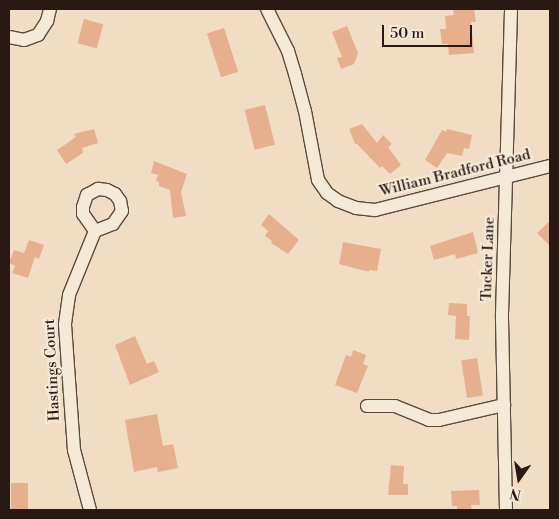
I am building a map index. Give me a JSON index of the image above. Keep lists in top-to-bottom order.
{
  "streets": {
    "street": ["William Bradford Road", "Tucker Lane", "Hastings Court"]
  },
  "crossings": [
    ["William Bradford Road", "Tucker Lane"]
  ],
  "scale_bar": "50 m",
  "north": "bottom"
}
